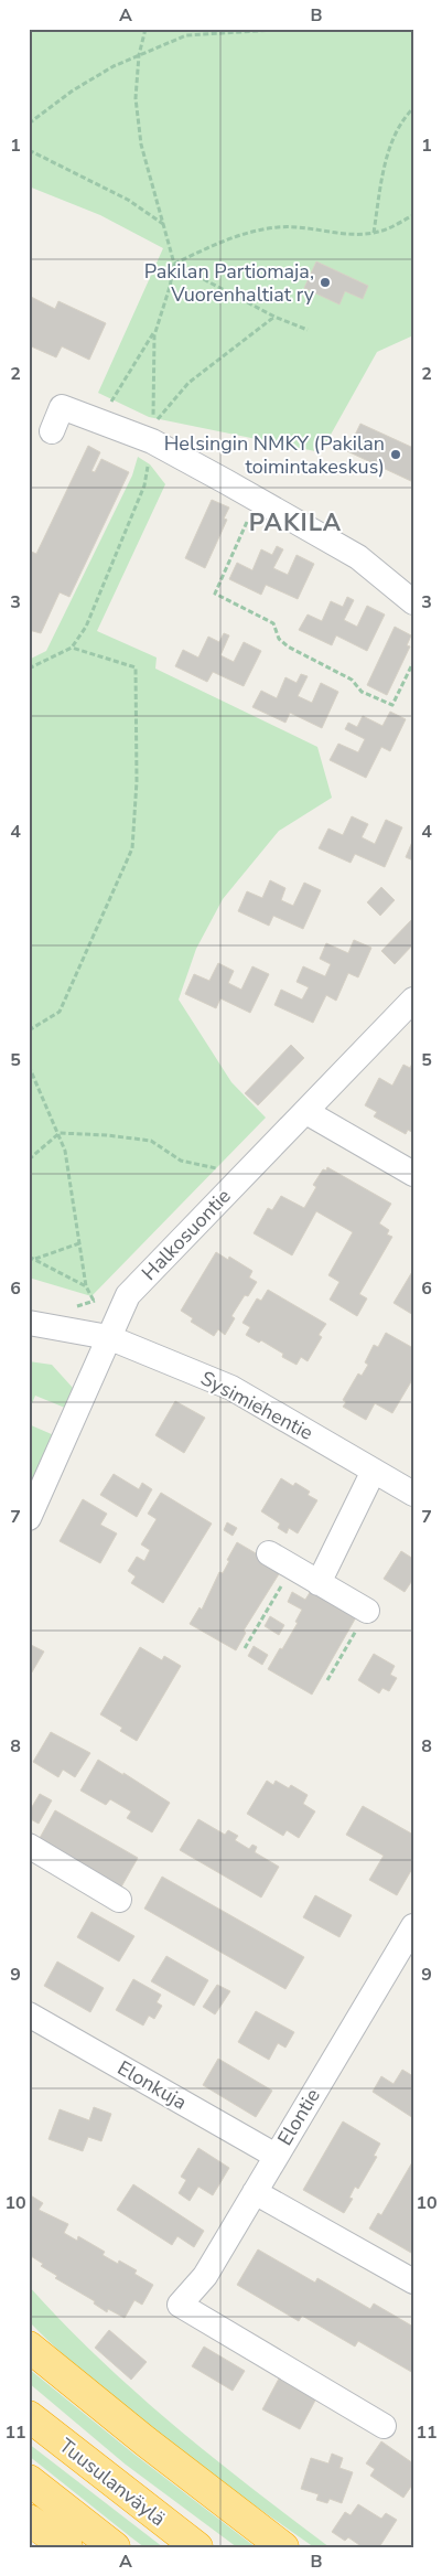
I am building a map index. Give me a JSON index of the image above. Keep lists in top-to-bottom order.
{
  "streets": {
    "highway": ["Tuusulanväylä"],
    "street": [
      "Halkosuontie",
      "Sysimiehentie",
      "Elonkuja",
      "Elontie"
    ]
  },
  "crossings": [
    ["Halkosuontie", "Sysimiehentie"],
    ["Elonkuja", "Elontie"]
  ],
  "districts": ["PAKILA"],
  "places": ["Pakilan Partiomaja, Vuorenhaltiat ry", "Helsingin NMKY (Pakilan toimintakeskus)"],
  "grid": {
    "columns": ["A", "B"],
    "rows": [
      "1",
      "2",
      "3",
      "4",
      "5",
      "6",
      "7",
      "8",
      "9",
      "10",
      "11"
    ]
  }
}
